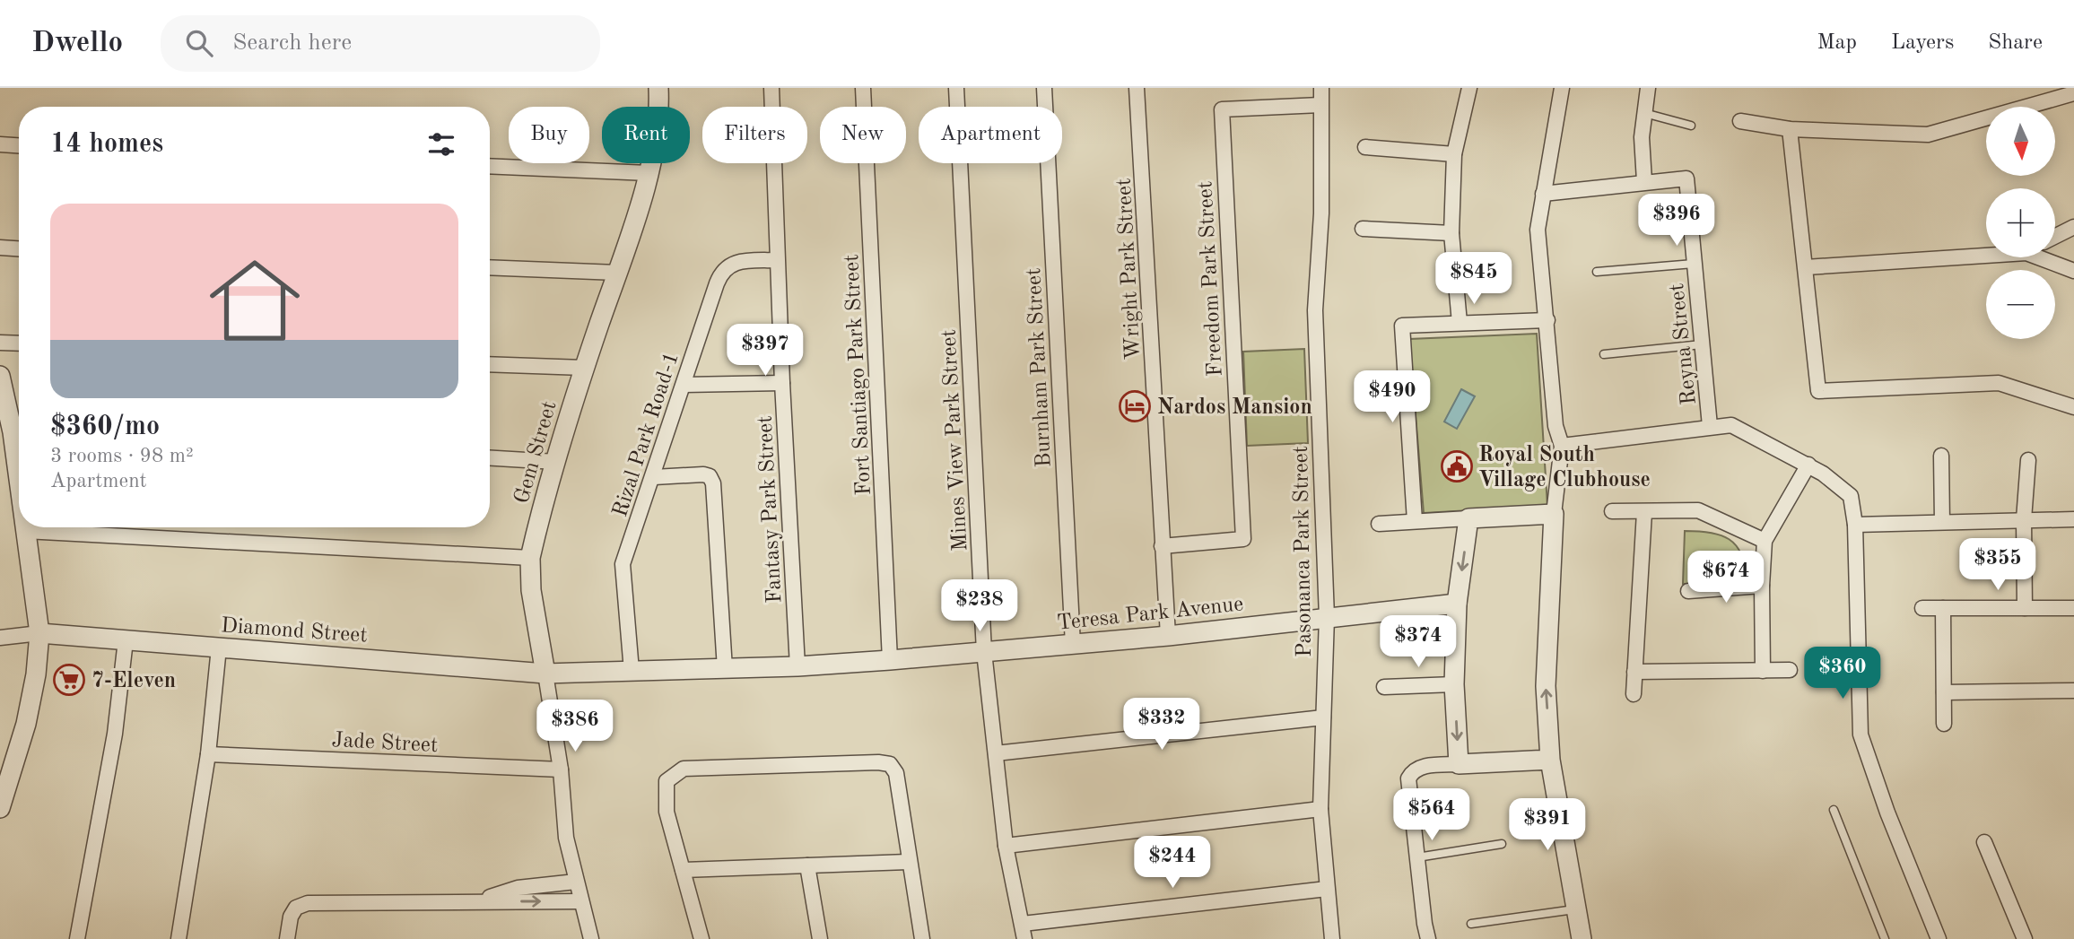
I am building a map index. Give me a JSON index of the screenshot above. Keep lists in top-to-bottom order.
{
  "streets": {
    "street": [
      "Wright Park Street",
      "Freedom Park Street",
      "Reyna Street",
      "Burnham Park Street",
      "Fort Santiago Park Street",
      "Rizal Park Road-1",
      "Mines View Park Street",
      "Gem Street",
      "Fantasy Park Street",
      "Pasonanca Park Street",
      "Teresa Park Avenue",
      "Diamond Street",
      "Jade Street"
    ]
  },
  "crossings": [
    ["Wright Park Street", "Freedom Park Street"],
    ["Wright Park Street", "Teresa Park Avenue"],
    ["Freedom Park Street", "Pasonanca Park Street"],
    ["Burnham Park Street", "Teresa Park Avenue"],
    ["Fort Santiago Park Street", "Teresa Park Avenue"],
    ["Rizal Park Road-1", "Fantasy Park Street"],
    ["Rizal Park Road-1", "Teresa Park Avenue"],
    ["Mines View Park Street", "Teresa Park Avenue"],
    ["Gem Street", "Teresa Park Avenue"],
    ["Gem Street", "Diamond Street"],
    ["Gem Street", "Jade Street"],
    ["Fantasy Park Street", "Teresa Park Avenue"],
    ["Pasonanca Park Street", "Teresa Park Avenue"],
    ["Teresa Park Avenue", "Diamond Street"]
  ],
  "places": {
    "hotel": ["Nardos Mansion"],
    "public building": ["Royal South Village Clubhouse"],
    "supermarket": ["7-Eleven"]
  },
  "north": "bottom",
  "page": {
    "header": "Dwello",
    "search": "Search here",
    "nav": ["Map", "Layers", "Share"],
    "map_buttons": ["+", "−"],
    "chip": [
      "Buy",
      "Rent",
      "Filters",
      "New",
      "Apartment"
    ],
    "heading": "14 homes",
    "list": [
      {
        "name": "$360/mo",
        "note": "3 rooms · 98 m² · Apartment"
      }
    ],
    "price": [
      "$396",
      "$845",
      "$397",
      "$490",
      "$355",
      "$674",
      "$238",
      "$374",
      "$360",
      "$332",
      "$386",
      "$564",
      "$391",
      "$244"
    ]
  }
}
